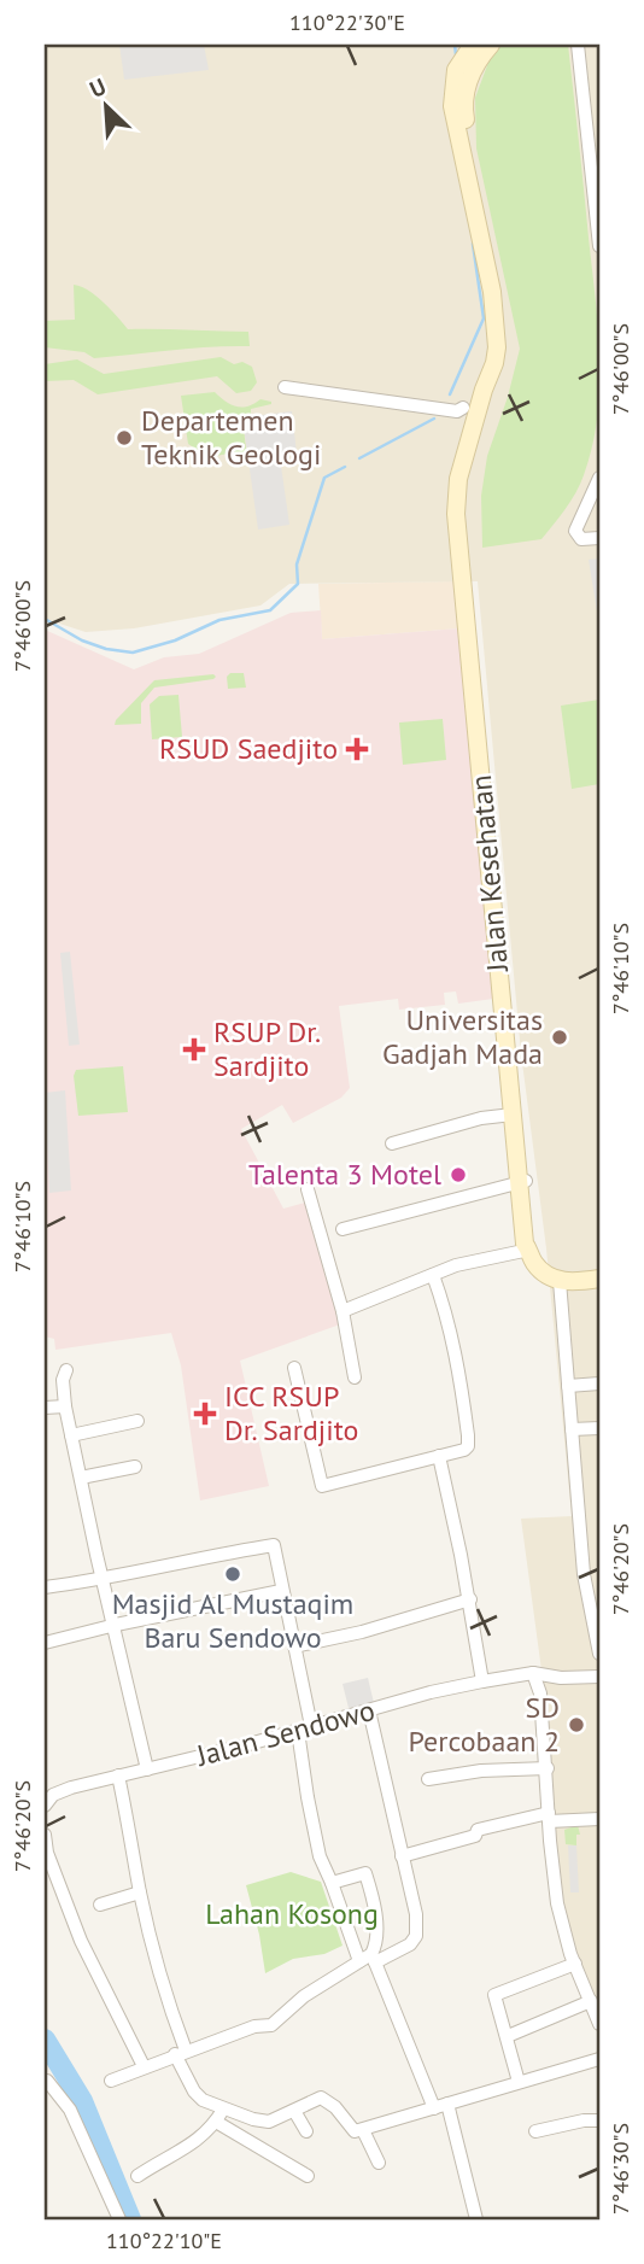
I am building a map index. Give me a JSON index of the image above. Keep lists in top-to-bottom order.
{
  "streets": {
    "street": ["Jalan Kesehatan", "Jalan Sendowo"]
  },
  "parks": ["Lahan Kosong"],
  "places": {
    "other": [
      "Departemen Teknik Geologi",
      "Universitas Gadjah Mada",
      "Talenta 3 Motel",
      "Masjid Al Mustaqim Baru Sendowo",
      "SD Percobaan 2"
    ],
    "health": ["RSUD Saedjito", "RSUP Dr. Sardjito", "ICC RSUP Dr. Sardjito"]
  },
  "north": "top left",
  "coordinates": [
    "110°22'30\"E",
    "7°46'00\"S",
    "7°46'10\"S",
    "7°46'20\"S",
    "7°46'30\"S",
    "110°22'10\"E"
  ]
}
